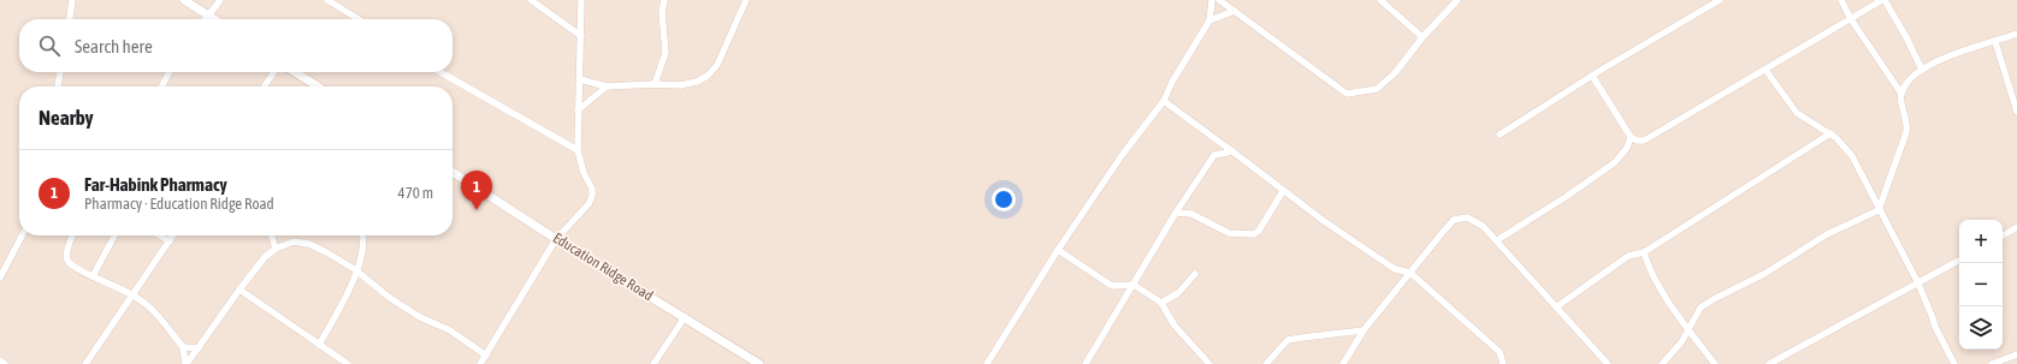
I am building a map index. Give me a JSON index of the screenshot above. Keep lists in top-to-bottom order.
{
  "streets": {
    "main road": ["Education Ridge Road"]
  },
  "page": {
    "search": "Search here",
    "heading": "Nearby",
    "list": [
      {
        "mark": "1",
        "name": "Far-Habink Pharmacy",
        "note": "Pharmacy · Education Ridge Road",
        "value": "470 m"
      }
    ],
    "pins": "1",
    "map_buttons": ["+", "−"]
  }
}
